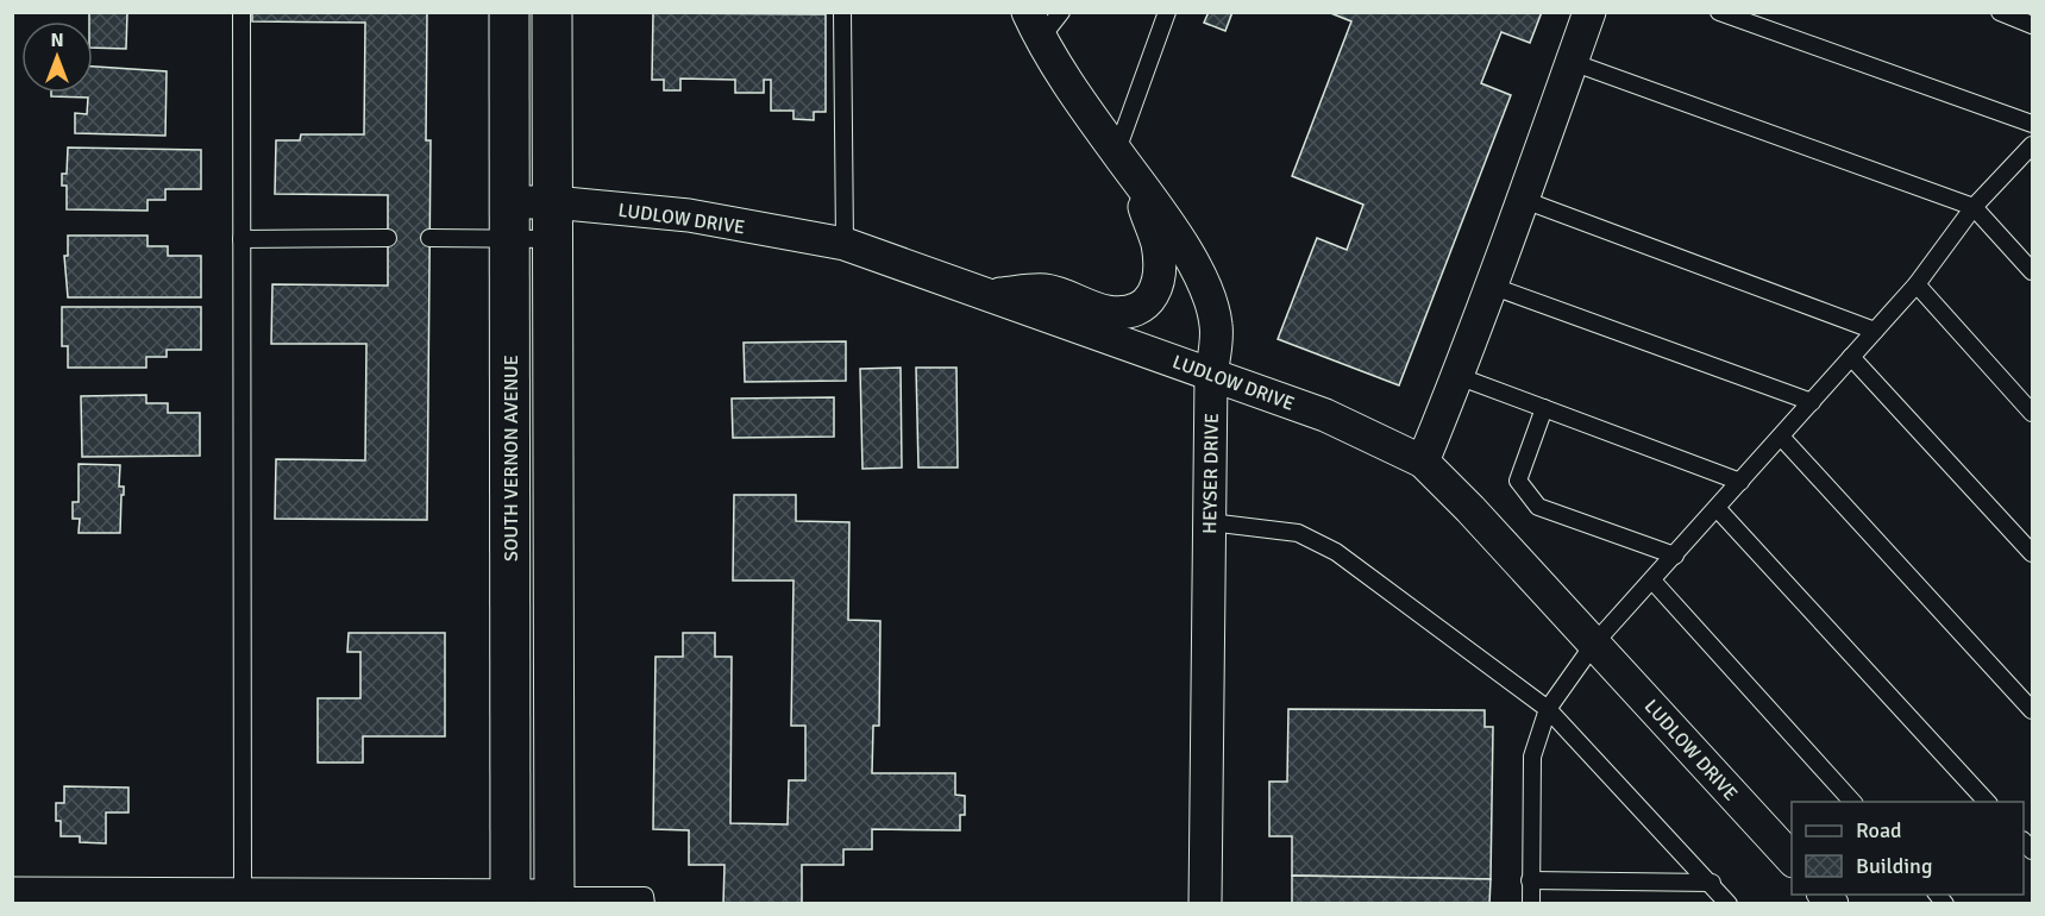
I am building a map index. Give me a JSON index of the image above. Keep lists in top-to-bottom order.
{
  "streets": {
    "main road": ["SOUTH VERNON AVENUE"],
    "street": ["LUDLOW DRIVE", "HEYSER DRIVE"]
  },
  "crossings": [
    ["LUDLOW DRIVE", "SOUTH VERNON AVENUE"],
    ["LUDLOW DRIVE", "HEYSER DRIVE"]
  ],
  "legend": ["Road", "Building"],
  "north": "top"
}
